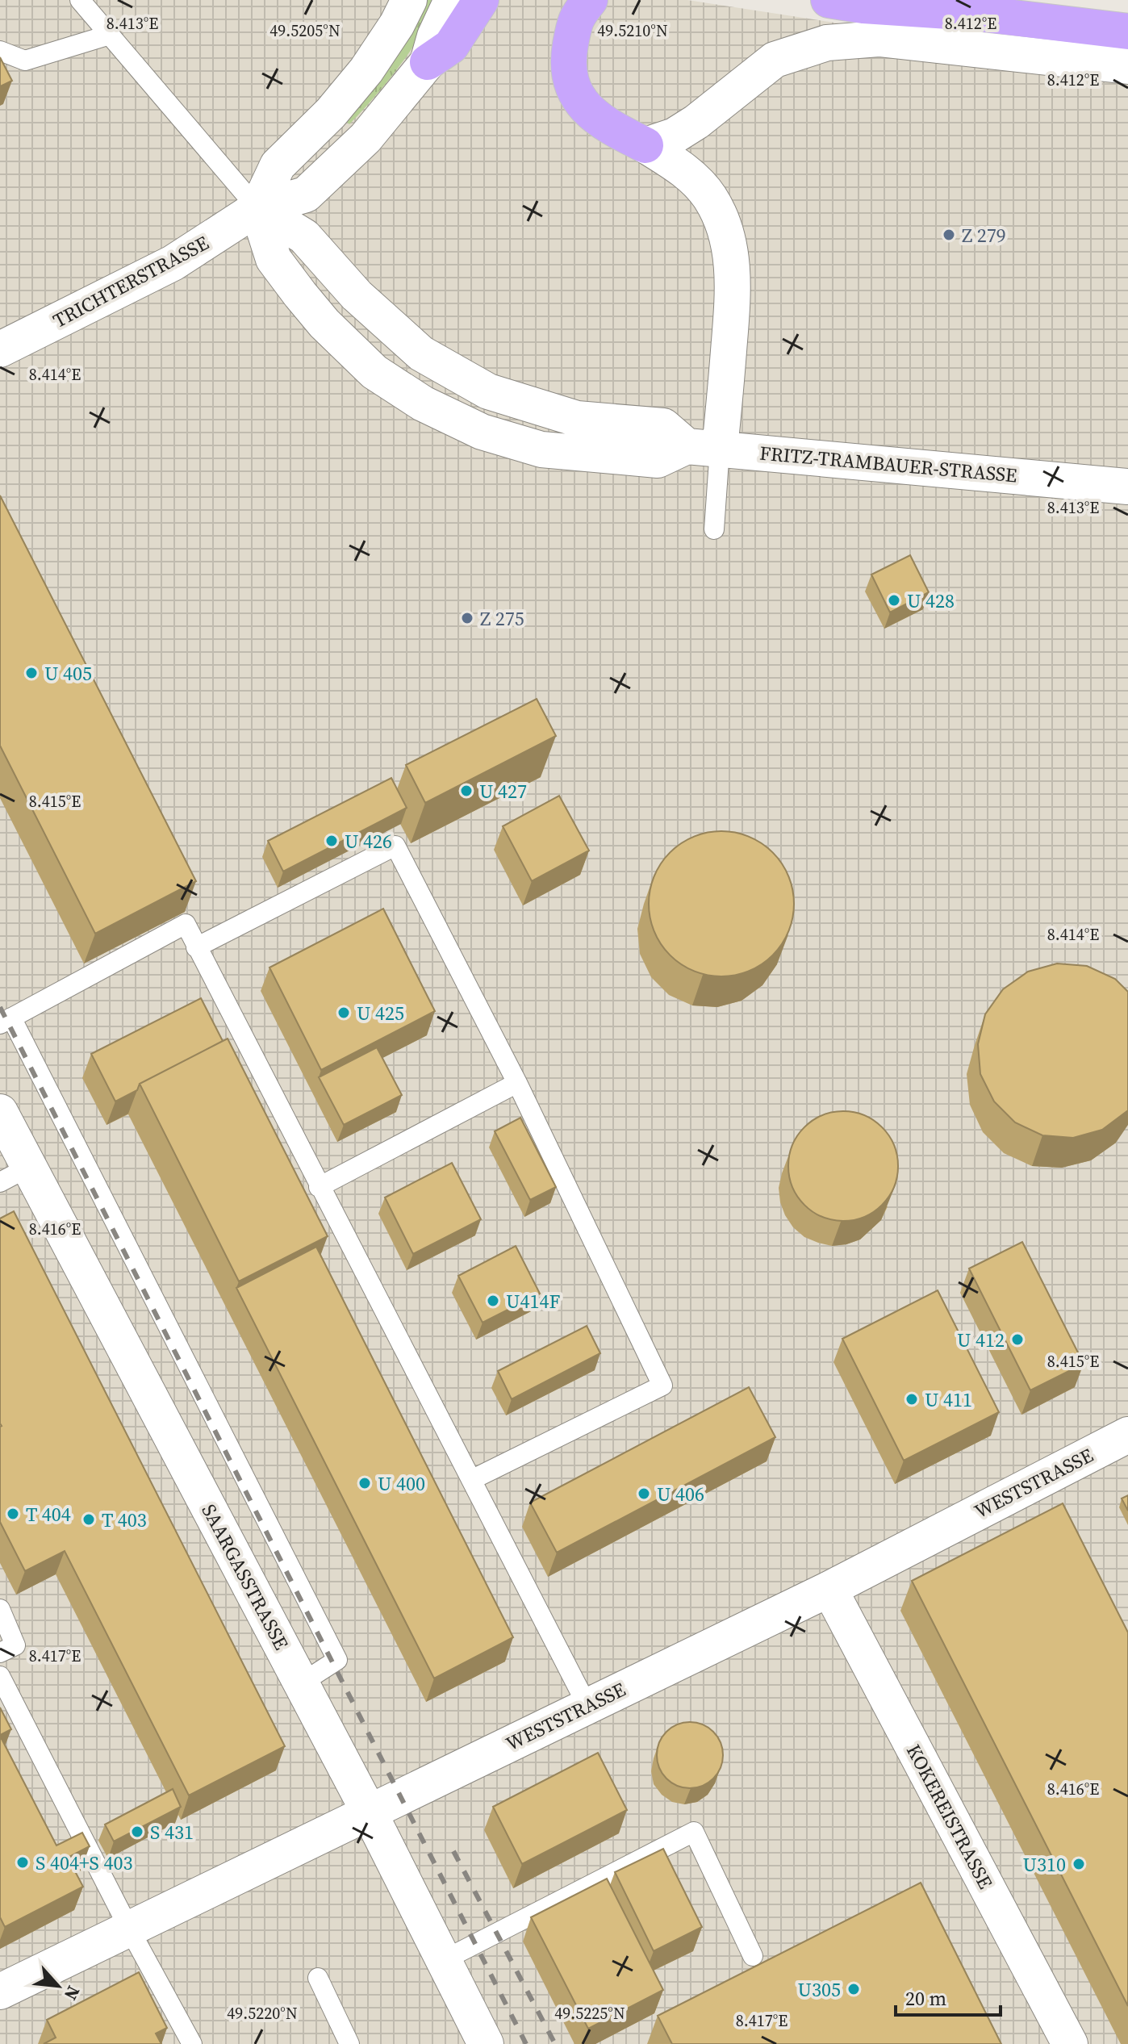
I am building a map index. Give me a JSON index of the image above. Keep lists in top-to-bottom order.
{
  "streets": {
    "street": [
      "TRICHTERSTRASSE",
      "FRITZ-TRAMBAUER-STRASSE",
      "WESTSTRASSE",
      "SAARGASSTRASSE",
      "KOKEREISTRASSE"
    ]
  },
  "crossings": [
    ["WESTSTRASSE", "SAARGASSTRASSE"],
    ["WESTSTRASSE", "KOKEREISTRASSE"]
  ],
  "places": [
    "Z 279",
    "U 428",
    "Z 275",
    "U 405",
    "U 427",
    "U 426",
    "U 425",
    "U414F",
    "U 412",
    "U 411",
    "U 400",
    "U 406",
    "T 404",
    "T 403",
    "S 431",
    "S 404+S 403",
    "U310",
    "U305"
  ],
  "scale_bar": "20 m",
  "north": "bottom right",
  "coordinates": [
    "8.413°E",
    "8.412°E",
    "49.5205°N",
    "49.5210°N",
    "8.414°E",
    "8.415°E",
    "8.416°E",
    "8.417°E",
    "49.5220°N",
    "49.5225°N"
  ]
}
